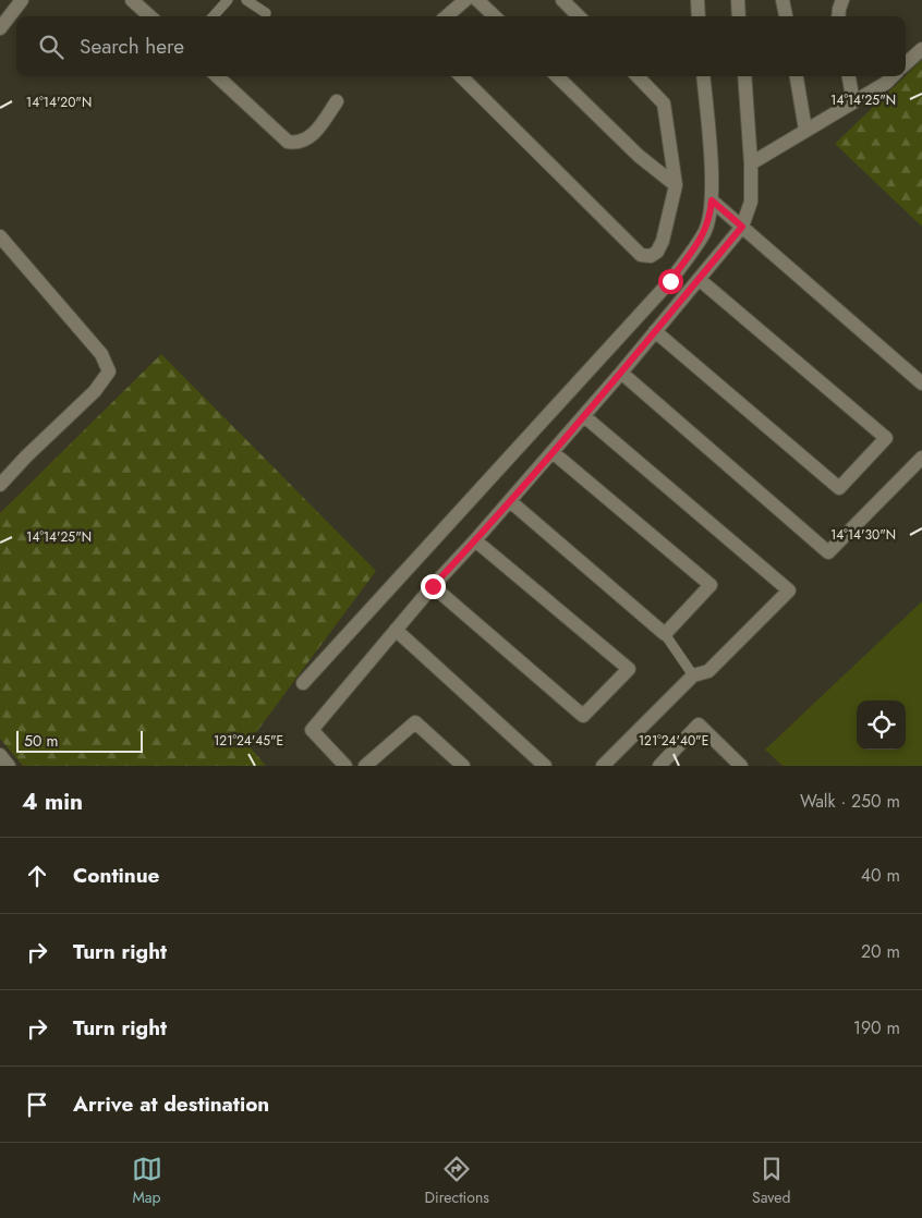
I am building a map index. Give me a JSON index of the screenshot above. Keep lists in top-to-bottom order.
{
  "scale_bar": "50 m",
  "page": {
    "search": "Search here",
    "scale": "50 m",
    "heading": ["4 min", "Walk · 250 m"],
    "list": [
      ["Continue", "40 m"],
      ["Turn right", "20 m"],
      ["Turn right", "190 m"],
      "Arrive at destination"
    ],
    "nav": ["Map", "Directions", "Saved"]
  },
  "coordinates": [
    "14°14'25\"N",
    "14°14'20\"N",
    "14°14'30\"N",
    "121°24'45\"E",
    "121°24'40\"E"
  ]
}
